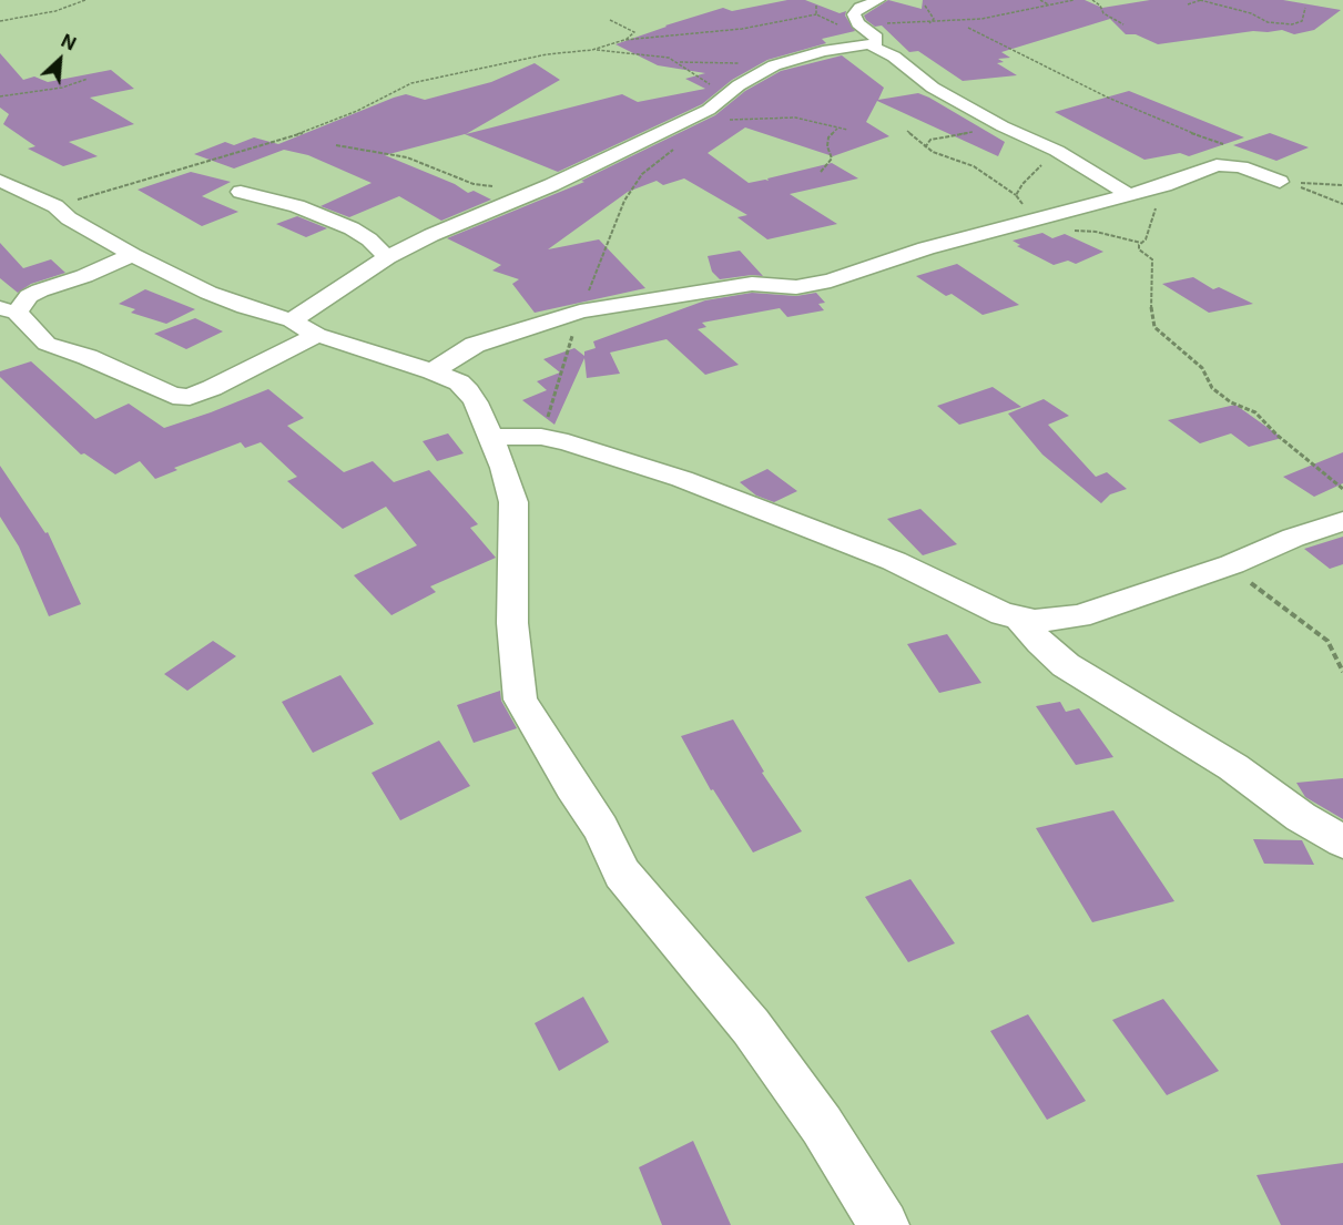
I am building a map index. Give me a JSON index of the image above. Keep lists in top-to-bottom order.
{
  "north": "top right"
}
